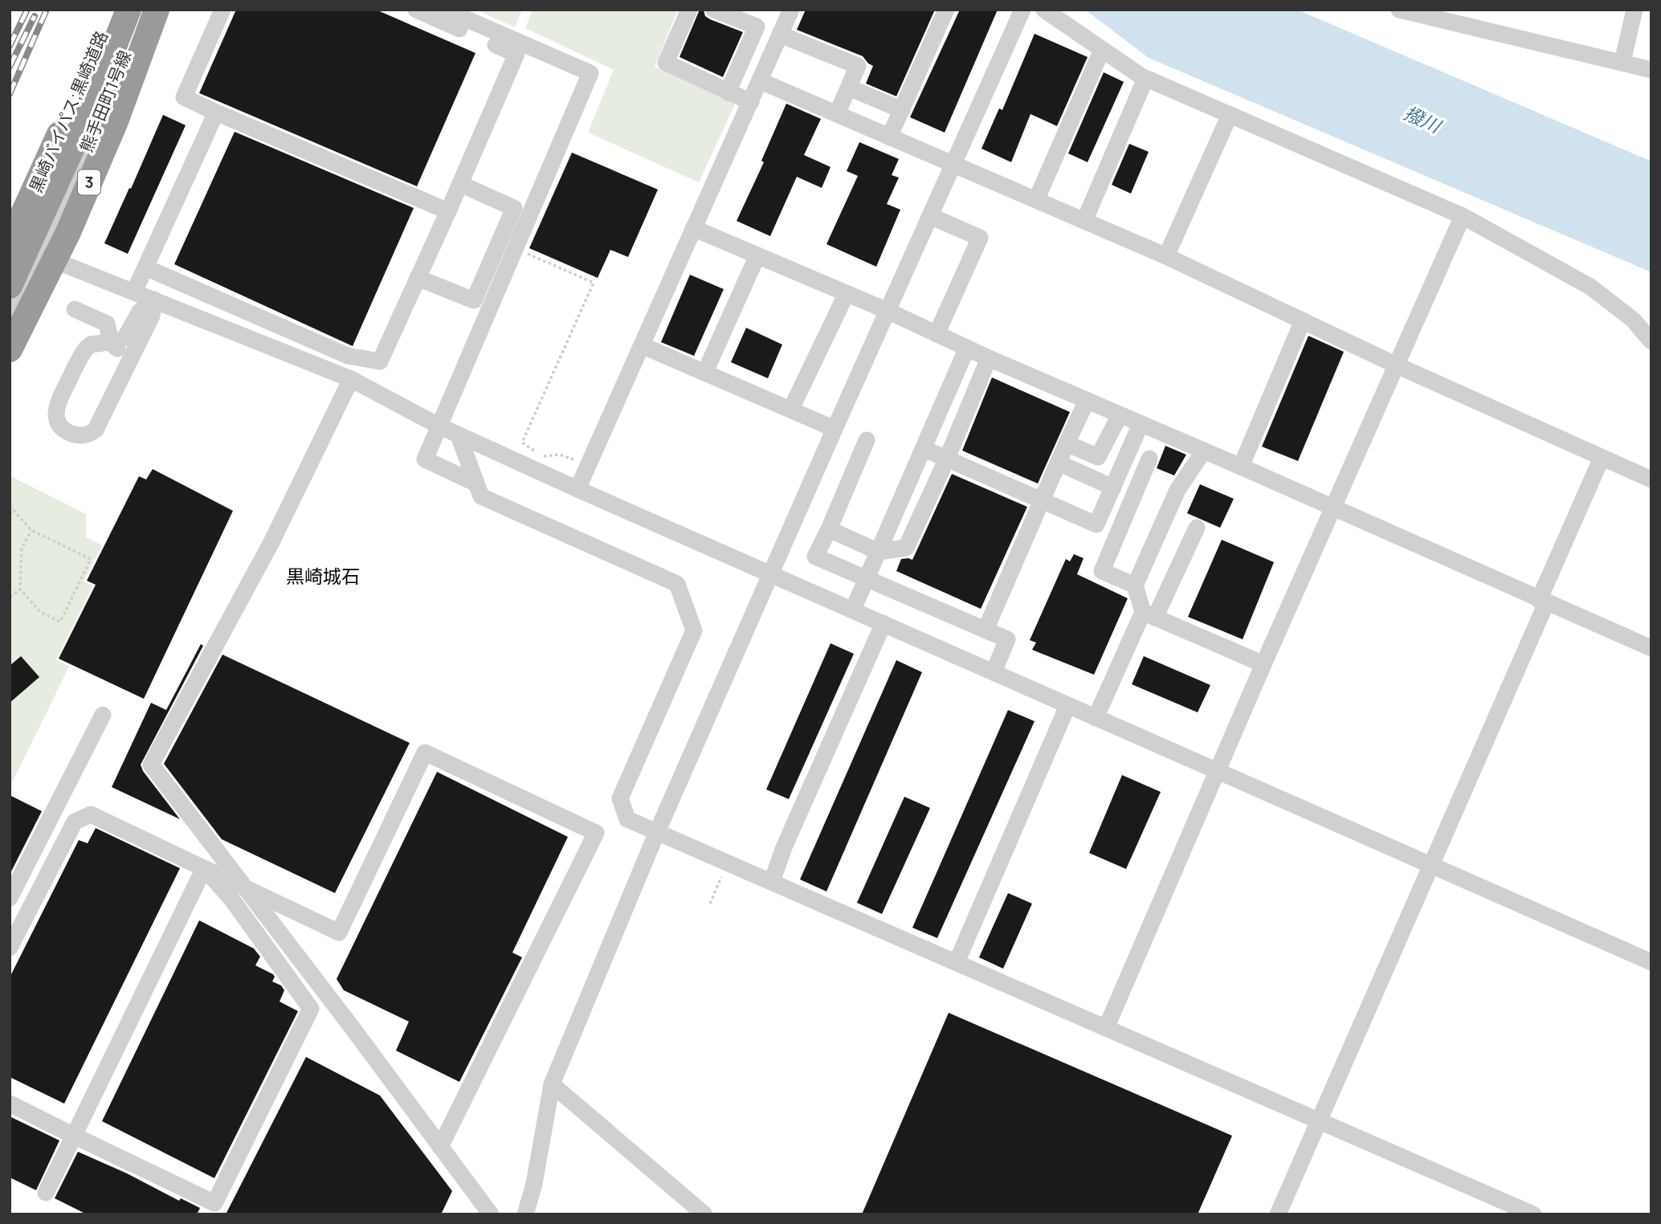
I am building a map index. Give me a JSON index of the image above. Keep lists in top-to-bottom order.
{
  "streets": {
    "highway": ["黒崎バイパス;黒崎道路", "3"],
    "street": ["熊手田町1号線"]
  },
  "districts": ["黒崎城石"],
  "water": ["撥川"]
}
